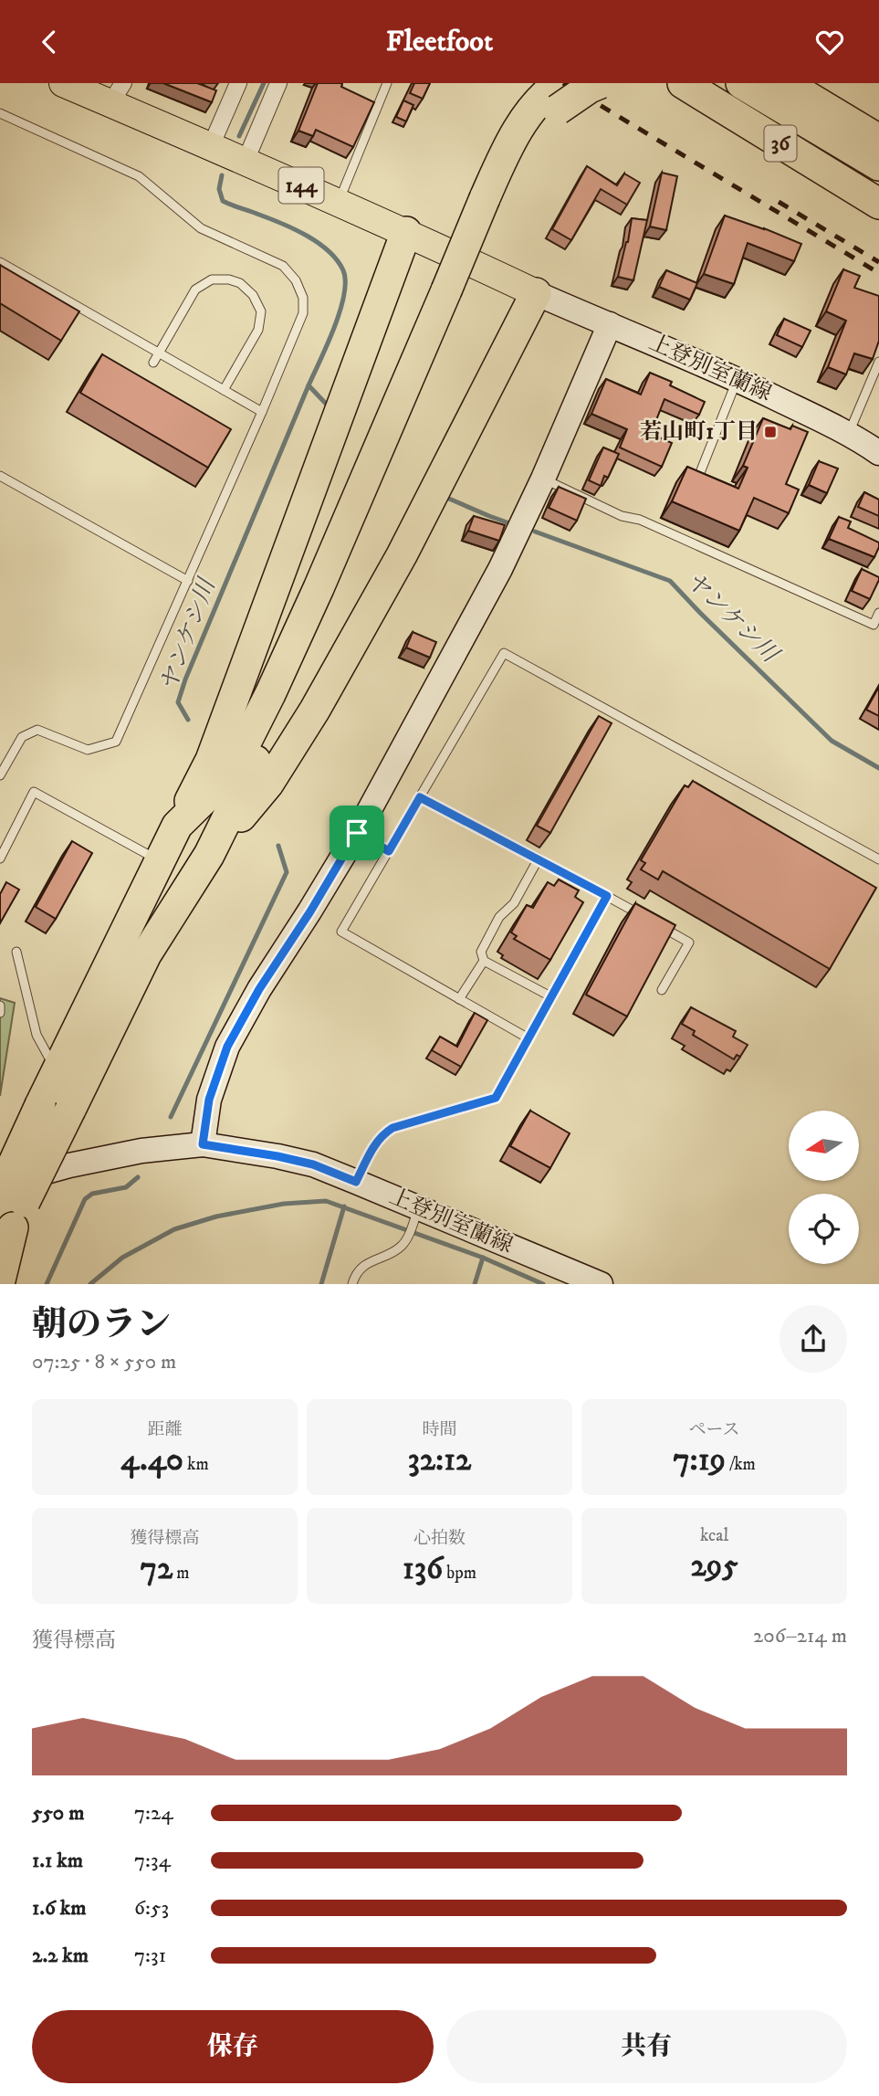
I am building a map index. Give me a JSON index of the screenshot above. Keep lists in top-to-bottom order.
{
  "streets": {
    "highway": ["36"],
    "main road": ["144", "上登別室蘭線"]
  },
  "crossings": [
    ["144", "上登別室蘭線"]
  ],
  "water": ["ヤンケシ川"],
  "places": {
    "transit": ["若山町1丁目"]
  },
  "north": "left",
  "page": {
    "header": "Fleetfoot",
    "heading": ["朝のラン", "07:25 · 8 × 550 m"],
    "stats": [
      ["距離", "4.40 km"],
      ["時間", "32:12"],
      ["ペース", "7:19 /km"],
      ["獲得標高", "72 m"],
      ["心拍数", "136 bpm"],
      ["kcal", "295"]
    ],
    "chart": ["獲得標高", "206–214 m"],
    "list": [
      {
        "name": "550 m",
        "note": "7:24"
      },
      {
        "name": "1.1 km",
        "note": "7:34"
      },
      {
        "name": "1.6 km",
        "note": "6:53"
      },
      {
        "name": "2.2 km",
        "note": "7:31"
      }
    ],
    "buttons": ["保存", "共有"]
  }
}
